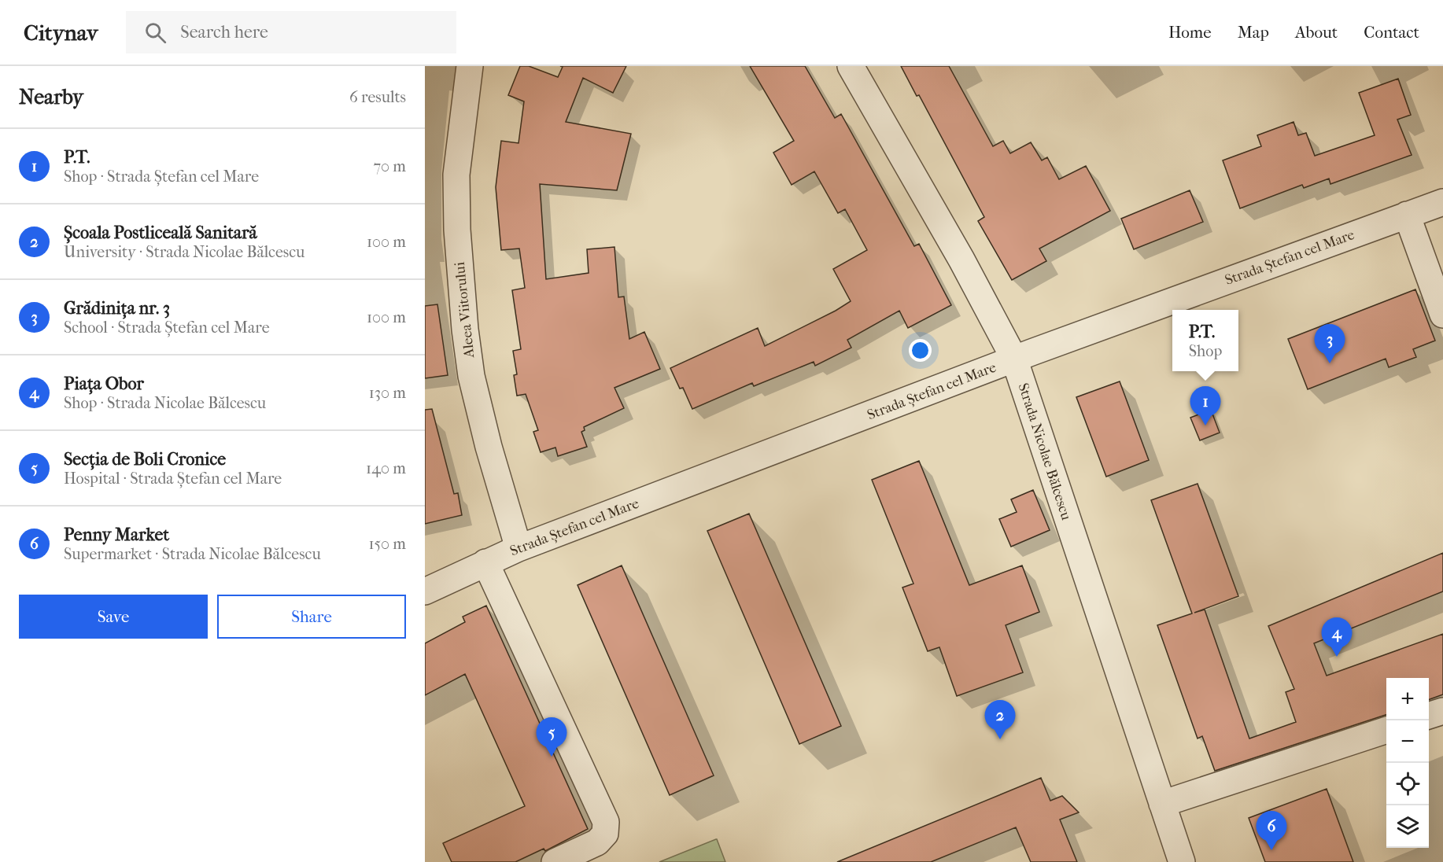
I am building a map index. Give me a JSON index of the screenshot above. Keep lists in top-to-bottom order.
{
  "streets": {
    "street": ["Strada Ștefan cel Mare", "Aleea Viitorului", "Strada Nicolae Bălcescu"]
  },
  "crossings": [
    ["Strada Ștefan cel Mare", "Aleea Viitorului"],
    ["Strada Ștefan cel Mare", "Strada Nicolae Bălcescu"]
  ],
  "page": {
    "header": "Citynav",
    "search": "Search here",
    "nav": [
      "Home",
      "Map",
      "About",
      "Contact"
    ],
    "heading": ["Nearby", "6 results"],
    "list": [
      {
        "mark": "1",
        "name": "P.T.",
        "note": "Shop · Strada Ștefan cel Mare",
        "value": "70 m"
      },
      {
        "mark": "2",
        "name": "Școala Postliceală Sanitară",
        "note": "University · Strada Nicolae Bălcescu",
        "value": "100 m"
      },
      {
        "mark": "3",
        "name": "Grădinița nr. 3",
        "note": "School · Strada Ștefan cel Mare",
        "value": "100 m"
      },
      {
        "mark": "4",
        "name": "Piața Obor",
        "note": "Shop · Strada Nicolae Bălcescu",
        "value": "130 m"
      },
      {
        "mark": "5",
        "name": "Secția de Boli Cronice",
        "note": "Hospital · Strada Ștefan cel Mare",
        "value": "140 m"
      },
      {
        "mark": "6",
        "name": "Penny Market",
        "note": "Supermarket · Strada Nicolae Bălcescu",
        "value": "150 m"
      }
    ],
    "popup": ["P.T.", "Shop"],
    "pins": [
      "3",
      "1",
      "4",
      "2",
      "5",
      "6"
    ],
    "buttons": ["Save", "Share"],
    "map_buttons": ["+", "−"]
  }
}
